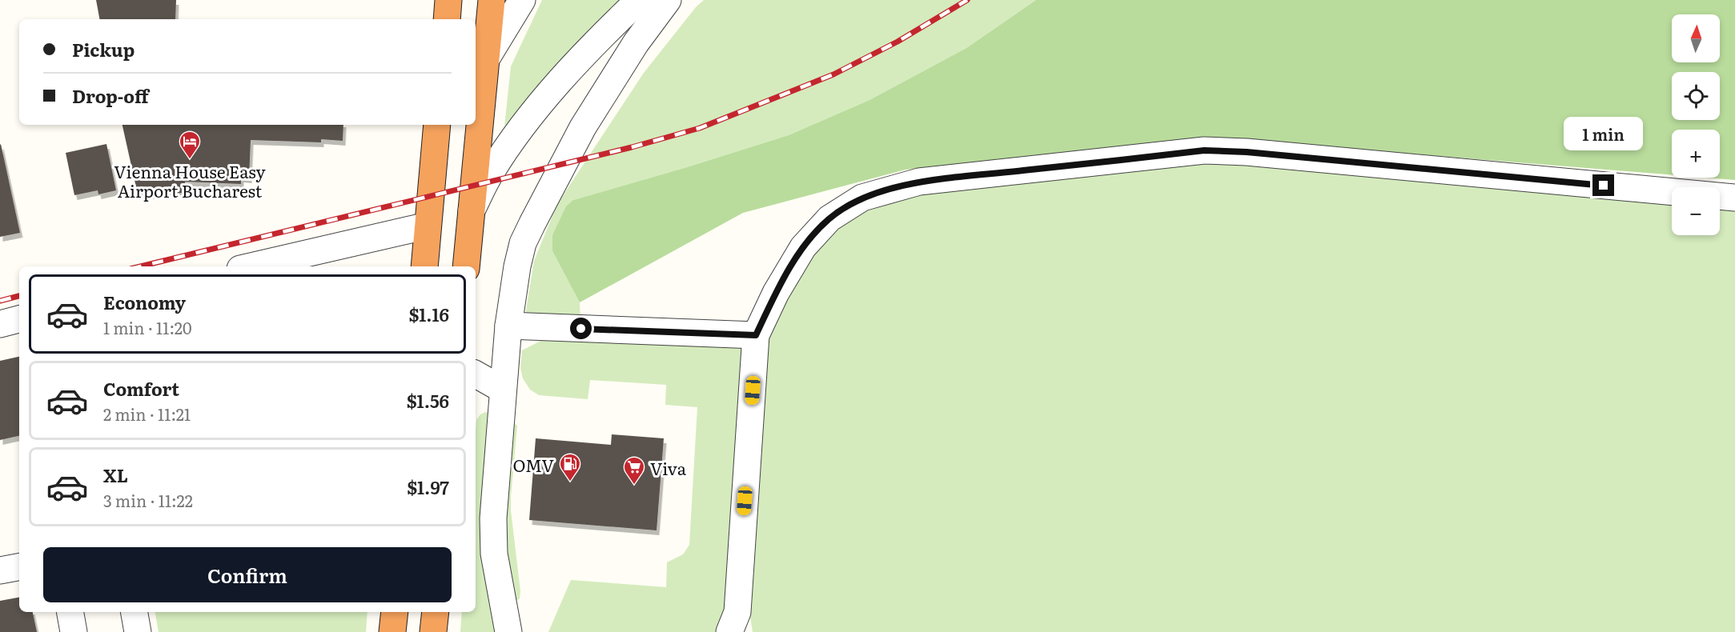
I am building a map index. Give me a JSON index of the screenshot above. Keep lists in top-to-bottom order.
{
  "places": {
    "hotel": ["Vienna House Easy Airport Bucharest"],
    "fuel station": ["OMV"],
    "supermarket": ["Viva"]
  },
  "north": "top",
  "page": {
    "map_buttons": ["+", "−"],
    "banner": ["Pickup", "Drop-off"],
    "bubble": "1 min",
    "list": [
      {
        "name": "Economy",
        "note": "1 min · 11:20",
        "value": "$1.16"
      },
      {
        "name": "Comfort",
        "note": "2 min · 11:21",
        "value": "$1.56"
      },
      {
        "name": "XL",
        "note": "3 min · 11:22",
        "value": "$1.97"
      }
    ],
    "buttons": "Confirm"
  }
}
